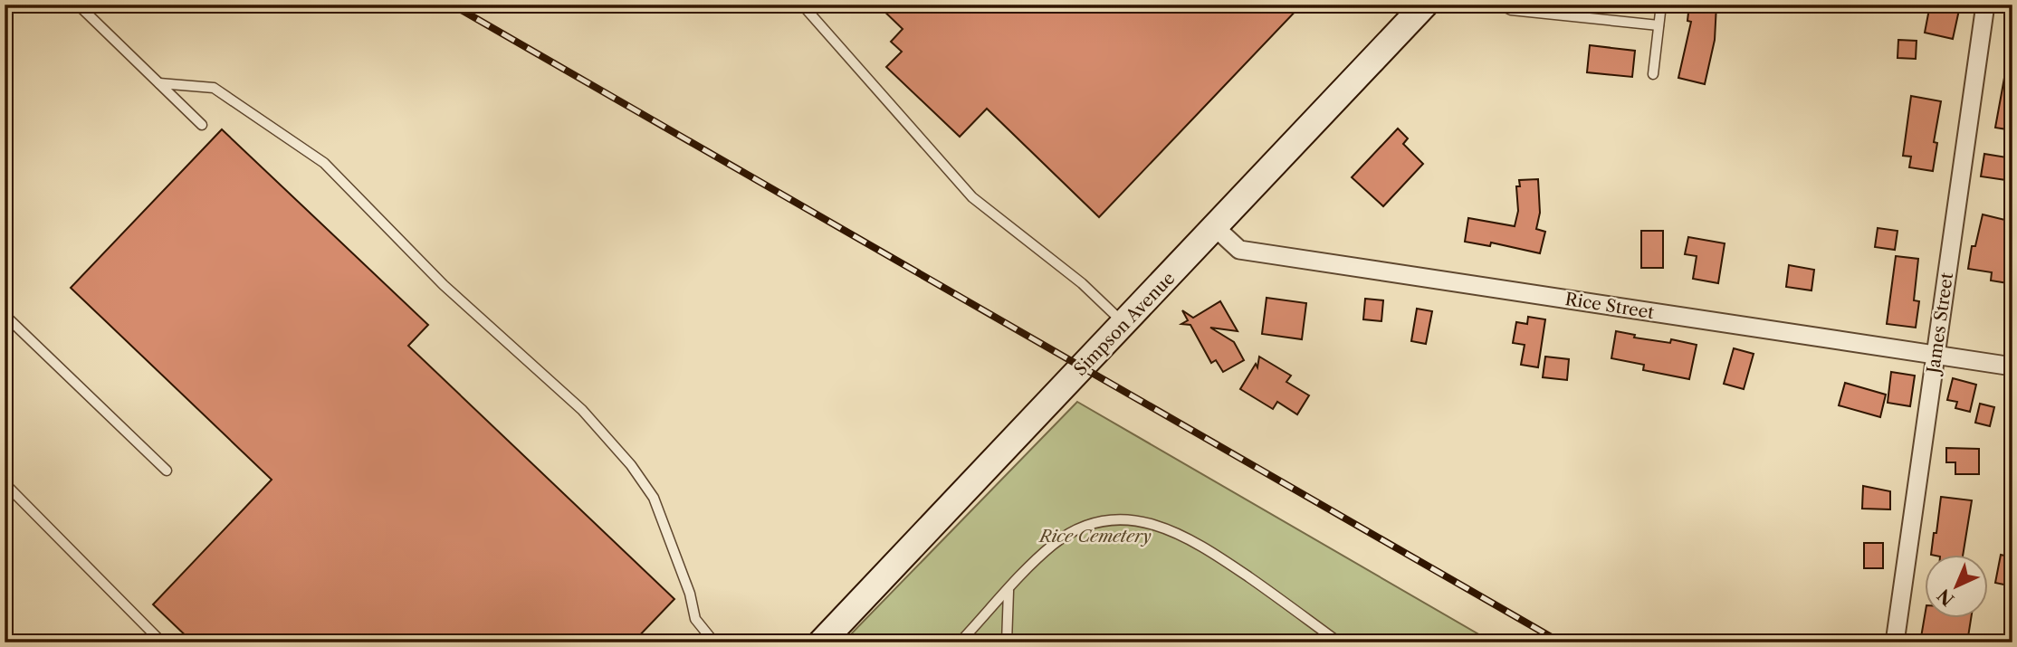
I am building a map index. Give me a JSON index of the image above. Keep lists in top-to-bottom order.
{
  "streets": {
    "street": ["Rice Street", "James Street", "Simpson Avenue"]
  },
  "crossings": [
    ["Rice Street", "James Street"],
    ["Rice Street", "Simpson Avenue"]
  ],
  "parks": ["Rice Cemetery"],
  "north": "bottom left"
}
